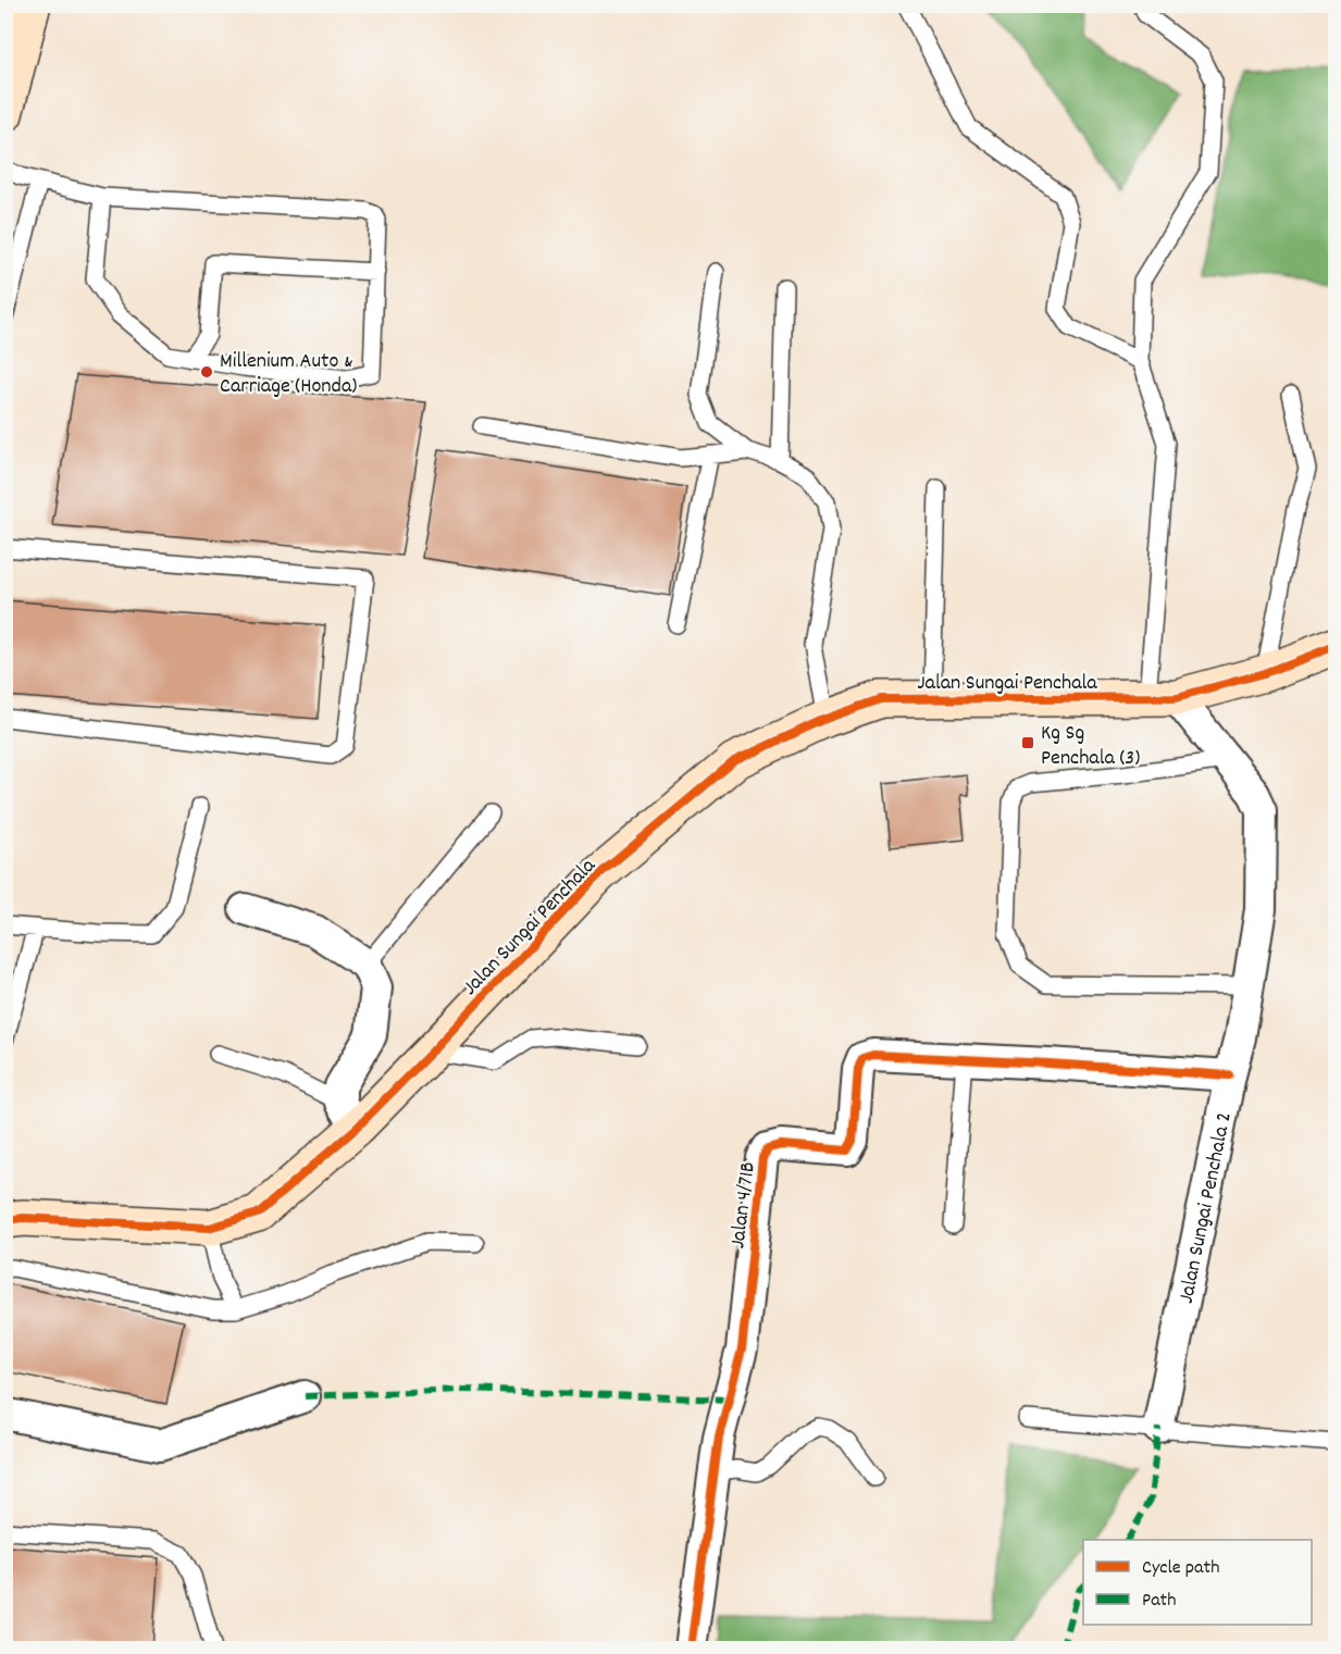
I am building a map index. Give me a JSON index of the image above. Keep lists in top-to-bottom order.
{
  "streets": {
    "street": ["Jalan Sungai Penchala", "Jalan 4/71B", "Jalan Sungai Penchala 2"]
  },
  "crossings": [
    ["Jalan Sungai Penchala", "Jalan Sungai Penchala 2"],
    ["Jalan 4/71B", "Jalan Sungai Penchala 2"]
  ],
  "places": {
    "other": ["Millenium Auto & Carriage (Honda)"],
    "transit": ["Kg Sg Penchala (3)"]
  },
  "legend": ["Cycle path", "Path"]
}
